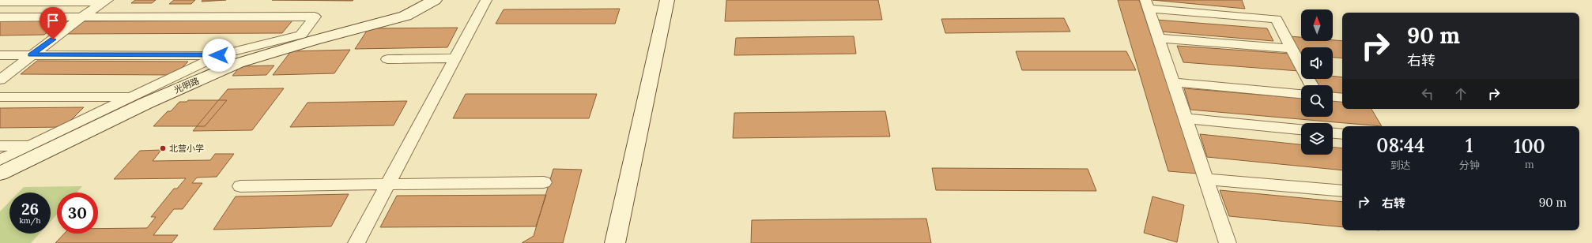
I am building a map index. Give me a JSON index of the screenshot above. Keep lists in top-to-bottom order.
{
  "streets": {
    "street": ["光明路"]
  },
  "places": ["北营小学"],
  "north": "top",
  "page": {
    "turn": ["90 m", "右转"],
    "eta": [
      "08:44",
      "到达",
      "1",
      "分钟",
      "100",
      "m"
    ],
    "list": [
      {
        "name": "右转",
        "value": "90 m"
      }
    ],
    "speed": "26 km/h",
    "limit": "30"
  }
}
